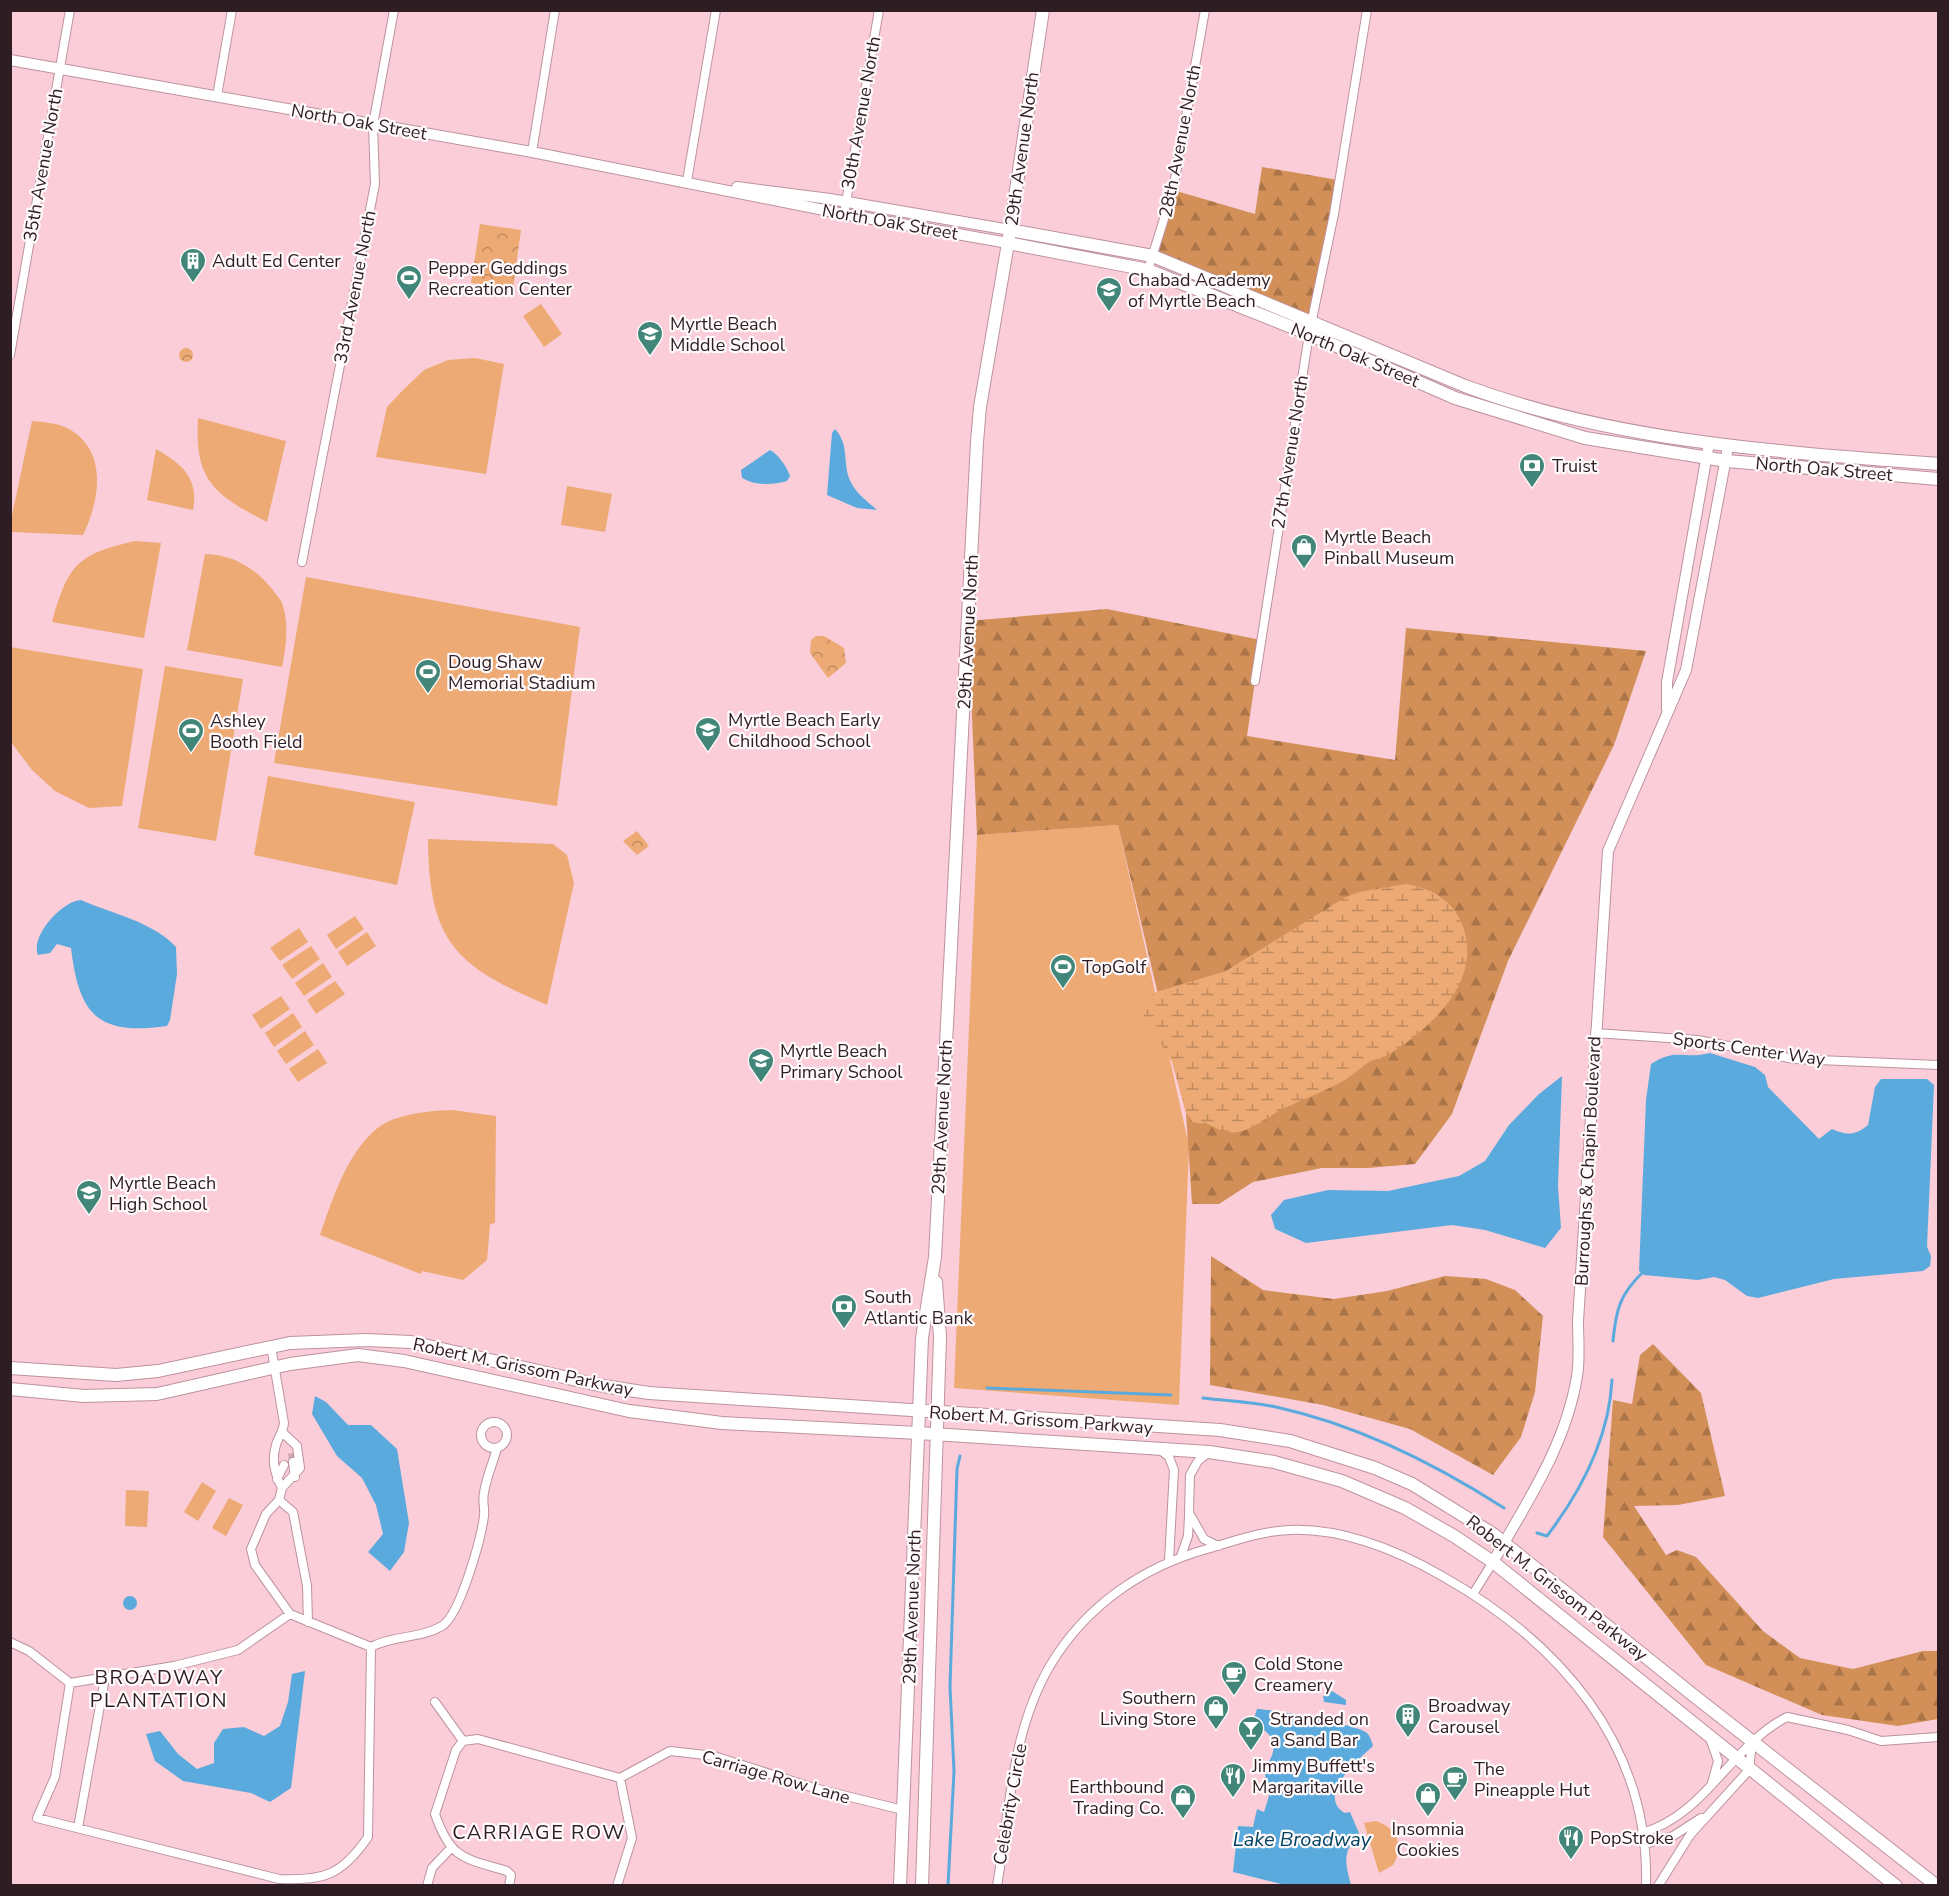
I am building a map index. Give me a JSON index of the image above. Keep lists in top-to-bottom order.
{
  "streets": {
    "main road": ["North Oak Street", "29th Avenue North", "Robert M. Grissom Parkway"],
    "street": [
      "30th Avenue North",
      "28th Avenue North",
      "35th Avenue North",
      "33rd Avenue North",
      "27th Avenue North",
      "Sports Center Way",
      "Burroughs & Chapin Boulevard",
      "Carriage Row Lane",
      "Celebrity Circle"
    ]
  },
  "crossings": [
    ["30th Avenue North", "North Oak Street"],
    ["North Oak Street", "28th Avenue North"],
    ["North Oak Street", "29th Avenue North"],
    ["North Oak Street", "35th Avenue North"],
    ["North Oak Street", "33rd Avenue North"],
    ["North Oak Street", "27th Avenue North"],
    ["North Oak Street", "Burroughs & Chapin Boulevard"],
    ["29th Avenue North", "Robert M. Grissom Parkway"],
    ["29th Avenue North", "Carriage Row Lane"],
    ["Sports Center Way", "Burroughs & Chapin Boulevard"],
    ["Burroughs & Chapin Boulevard", "Robert M. Grissom Parkway"],
    ["Burroughs & Chapin Boulevard", "Celebrity Circle"]
  ],
  "districts": ["BROADWAY PLANTATION", "CARRIAGE ROW"],
  "water": ["Lake Broadway"],
  "places": {
    "building": ["Adult Ed Center", "Broadway Carousel"],
    "sports": [
      "Pepper Geddings Recreation Center",
      "Doug Shaw Memorial Stadium",
      "Ashley Booth Field",
      "TopGolf"
    ],
    "school or university": [
      "Chabad Academy of Myrtle Beach",
      "Myrtle Beach Middle School",
      "Myrtle Beach Early Childhood School",
      "Myrtle Beach Primary School",
      "Myrtle Beach High School"
    ],
    "bank": ["Truist", "South Atlantic Bank"],
    "shop": [
      "Myrtle Beach Pinball Museum",
      "Southern Living Store",
      "Insomnia Cookies",
      "Earthbound Trading Co."
    ],
    "cafe": ["Cold Stone Creamery", "The Pineapple Hut"],
    "bar": ["Stranded on a Sand Bar"],
    "restaurant": ["Jimmy Buffett's Margaritaville", "PopStroke"]
  }
}
